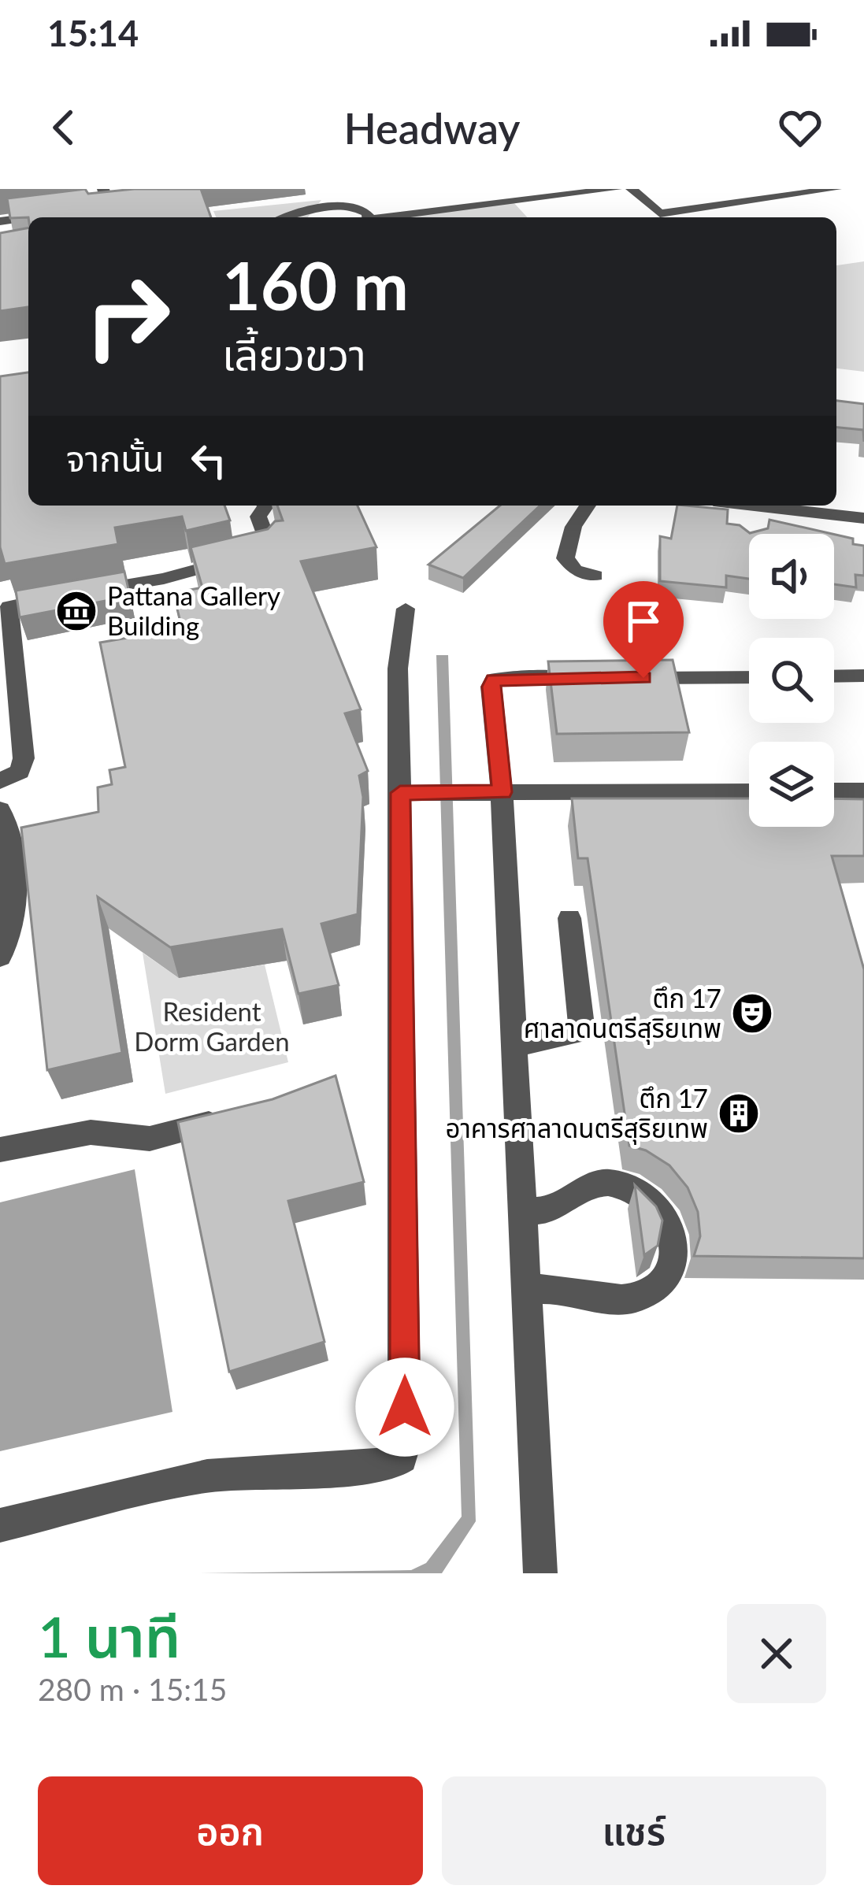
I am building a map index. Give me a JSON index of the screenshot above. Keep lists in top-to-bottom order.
{
  "parks": ["Resident Dorm Garden"],
  "places": {
    "museum": ["Pattana Gallery Building"],
    "theatre": ["ตึก 17 ศาลาดนตรีสุริยเทพ"],
    "building": ["ตึก 17 อาคารศาลาดนตรีสุริยเทพ"]
  },
  "page": {
    "status": "15:14",
    "header": "Headway",
    "turn": ["160 m", "เลี้ยวขวา"],
    "then": "จากนั้น",
    "heading": ["1 นาที", "280 m · 15:15"],
    "buttons": ["ออก", "แชร์"]
  }
}
